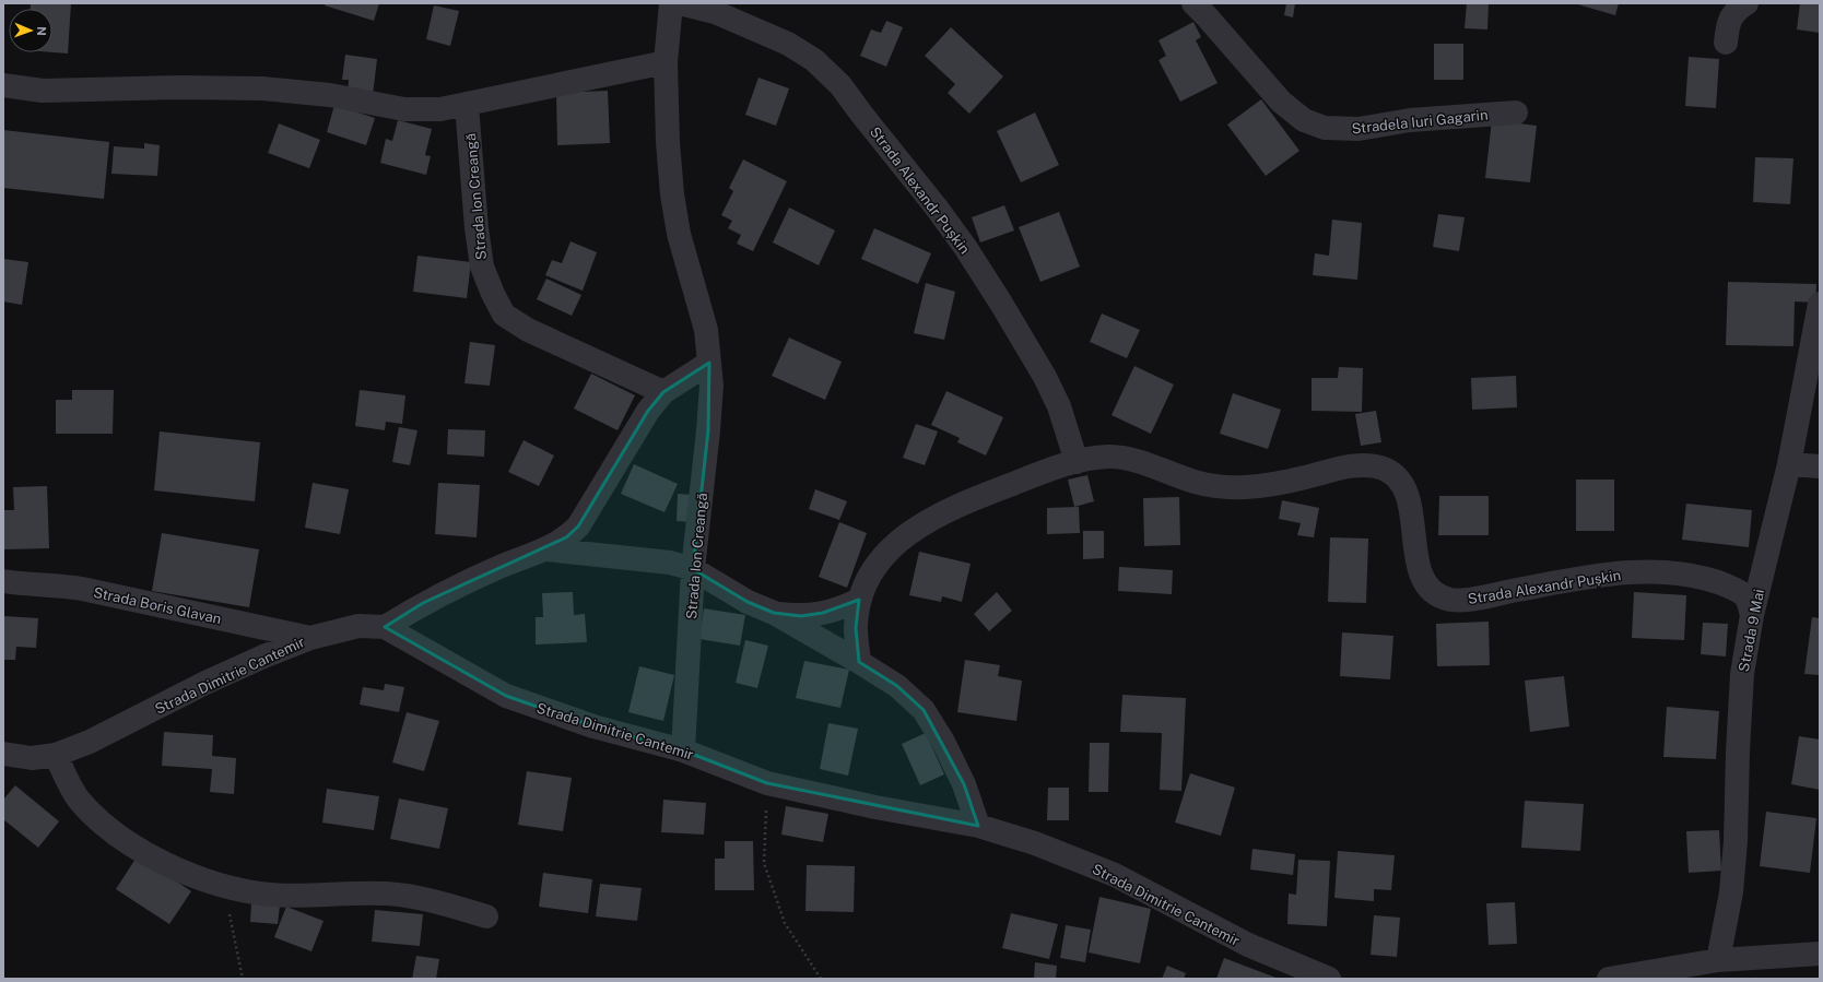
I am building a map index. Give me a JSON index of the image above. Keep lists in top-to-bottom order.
{
  "streets": {
    "street": [
      "Stradela Iuri Gagarin",
      "Strada Alexandr Pușkin",
      "Strada Ion Creangă",
      "Strada Boris Glavan",
      "Strada 9 Mai",
      "Strada Dimitrie Cantemir"
    ]
  },
  "crossings": [
    ["Strada Alexandr Pușkin", "Strada 9 Mai"],
    ["Strada Ion Creangă", "Strada Dimitrie Cantemir"],
    ["Strada Boris Glavan", "Strada Dimitrie Cantemir"]
  ],
  "north": "right"
}
